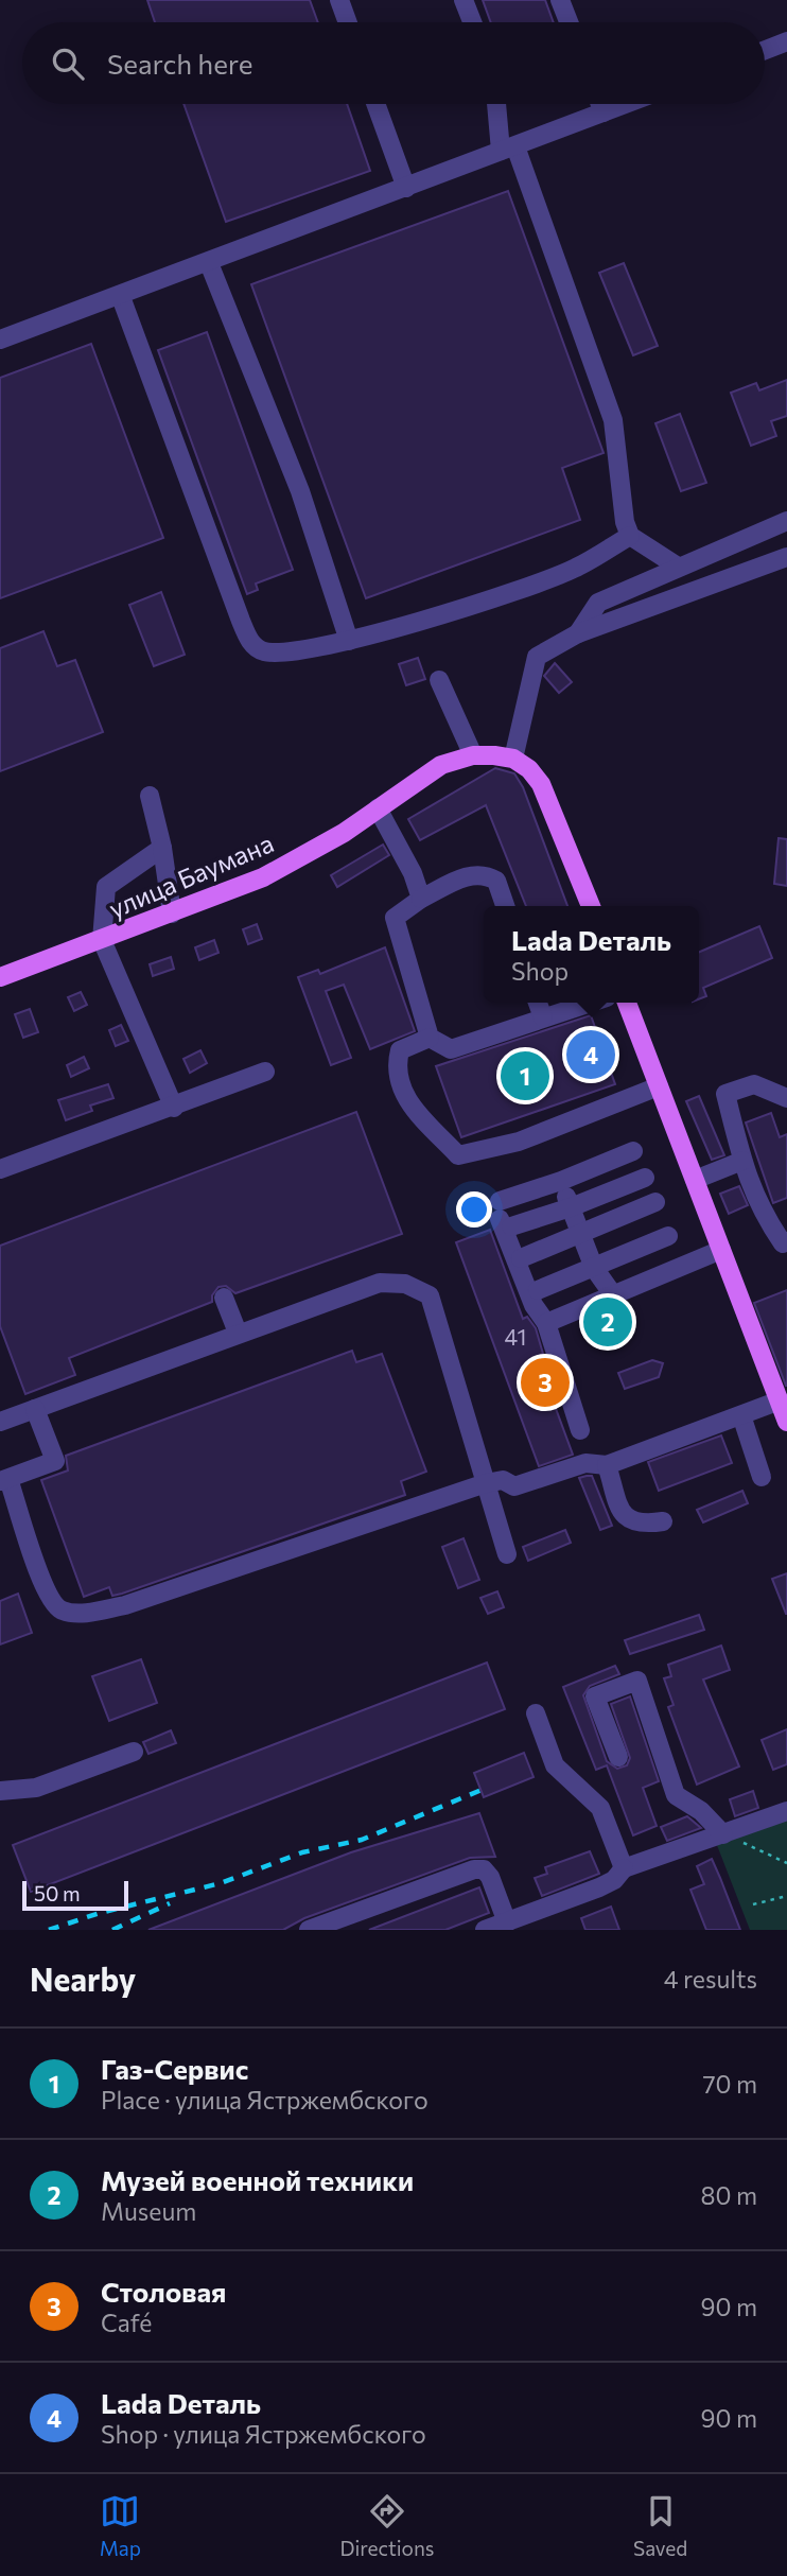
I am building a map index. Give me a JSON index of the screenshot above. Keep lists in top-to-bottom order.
{
  "streets": {
    "main road": ["улица Баумана"]
  },
  "house_numbers": ["41"],
  "scale_bar": "50 m",
  "page": {
    "search": "Search here",
    "popup": ["Lada Dеталь", "Shop"],
    "pins": [
      "4",
      "1",
      "2",
      "3"
    ],
    "scale": "50 m",
    "heading": ["Nearby", "4 results"],
    "list": [
      {
        "mark": "1",
        "name": "Газ-Сервис",
        "note": "Place · улица Ястржембского",
        "value": "70 m"
      },
      {
        "mark": "2",
        "name": "Музей военной техники",
        "note": "Museum",
        "value": "80 m"
      },
      {
        "mark": "3",
        "name": "Столовая",
        "note": "Café",
        "value": "90 m"
      },
      {
        "mark": "4",
        "name": "Lada Dеталь",
        "note": "Shop · улица Ястржембского",
        "value": "90 m"
      }
    ],
    "nav": ["Map", "Directions", "Saved"]
  }
}
